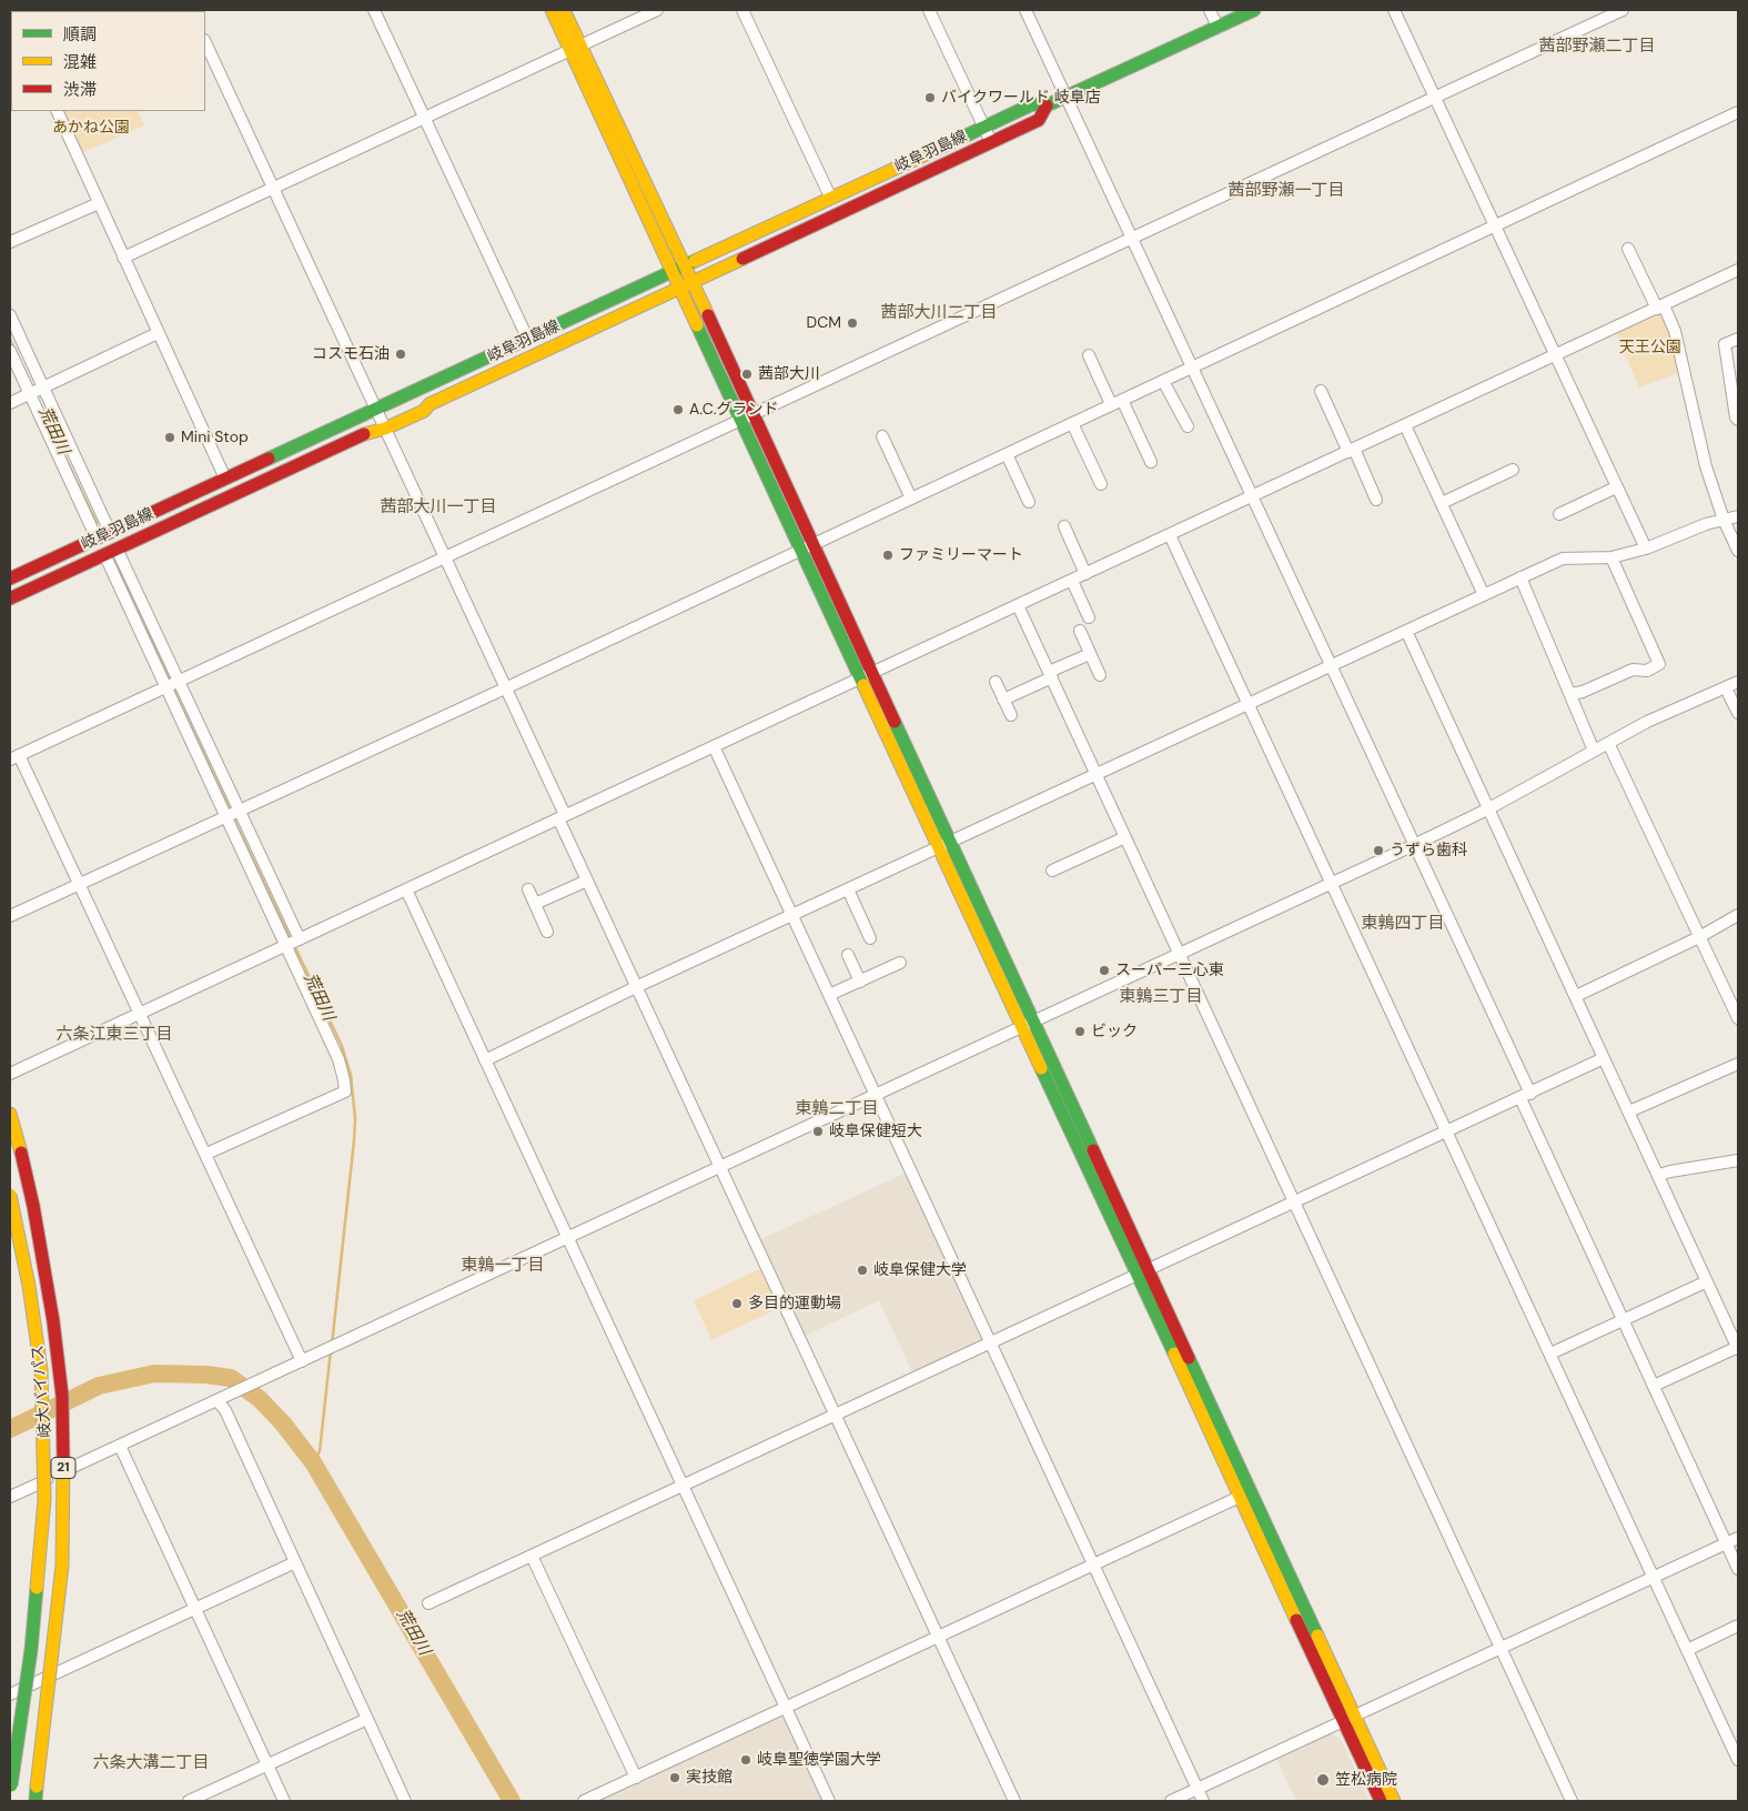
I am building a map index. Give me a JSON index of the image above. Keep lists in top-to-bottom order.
{
  "streets": {
    "main road": ["岐阜羽島線", "岐大バイパス", "21"]
  },
  "districts": [
    "茜部野瀬二丁目",
    "茜部野瀬一丁目",
    "茜部大川二丁目",
    "茜部大川一丁目",
    "東鶉四丁目",
    "東鶉三丁目",
    "六条江東三丁目",
    "東鶉二丁目",
    "東鶉一丁目",
    "六条大溝二丁目"
  ],
  "water": ["荒田川"],
  "parks": ["あかね公園", "天王公園"],
  "places": [
    "バイクワールド 岐阜店",
    "DCM",
    "コスモ石油",
    "茜部大川",
    "A.C.グランド",
    "Mini Stop",
    "ファミリーマート",
    "うずら歯科",
    "スーパー三心東",
    "ビック",
    "岐阜保健短大",
    "岐阜保健大学",
    "多目的運動場",
    "岐阜聖徳学園大学",
    "実技館",
    "笠松病院"
  ],
  "legend": ["順調", "混雑", "渋滞"]
}
